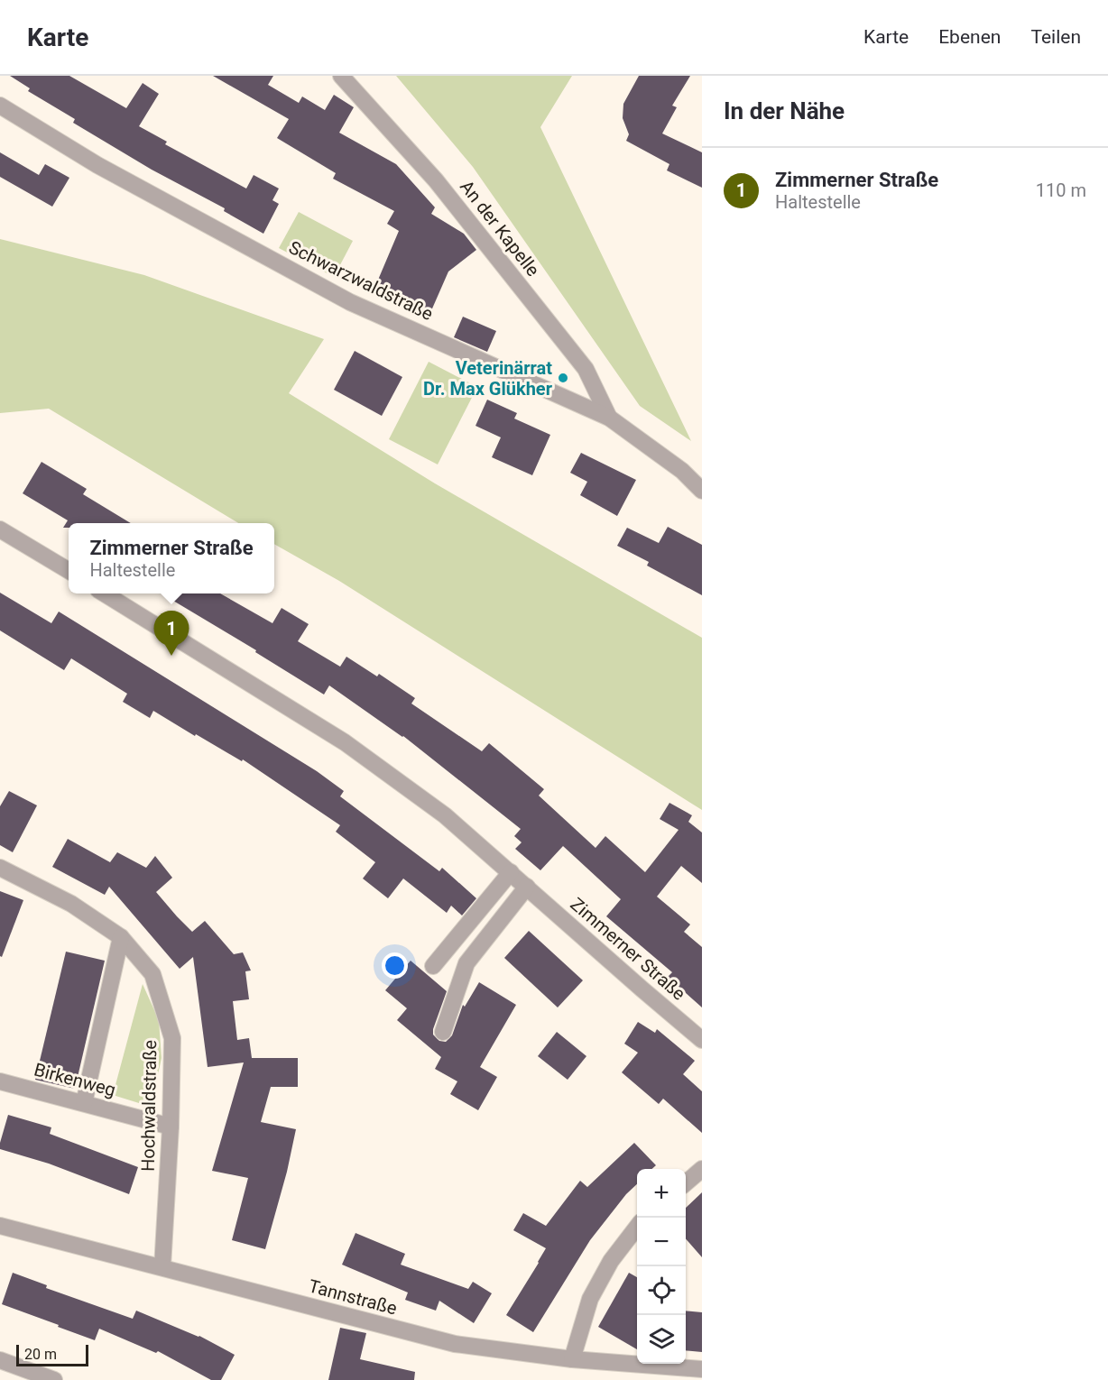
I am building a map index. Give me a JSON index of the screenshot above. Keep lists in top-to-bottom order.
{
  "streets": {
    "street": [
      "An der Kapelle",
      "Schwarzwaldstraße",
      "Zimmerner Straße",
      "Birkenweg",
      "Hochwaldstraße",
      "Tannstraße"
    ]
  },
  "crossings": [
    ["An der Kapelle", "Schwarzwaldstraße"],
    ["Birkenweg", "Hochwaldstraße"],
    ["Hochwaldstraße", "Tannstraße"]
  ],
  "places": ["Veterinärrat Dr. Max Glükher"],
  "scale_bar": "20 m",
  "page": {
    "header": "Karte",
    "nav": ["Karte", "Ebenen", "Teilen"],
    "heading": "In der Nähe",
    "list": [
      {
        "mark": "1",
        "name": "Zimmerner Straße",
        "note": "Haltestelle",
        "value": "110 m"
      }
    ],
    "popup": ["Zimmerner Straße", "Haltestelle"],
    "pins": "1",
    "map_buttons": ["+", "−"],
    "scale": "20 m"
  }
}
